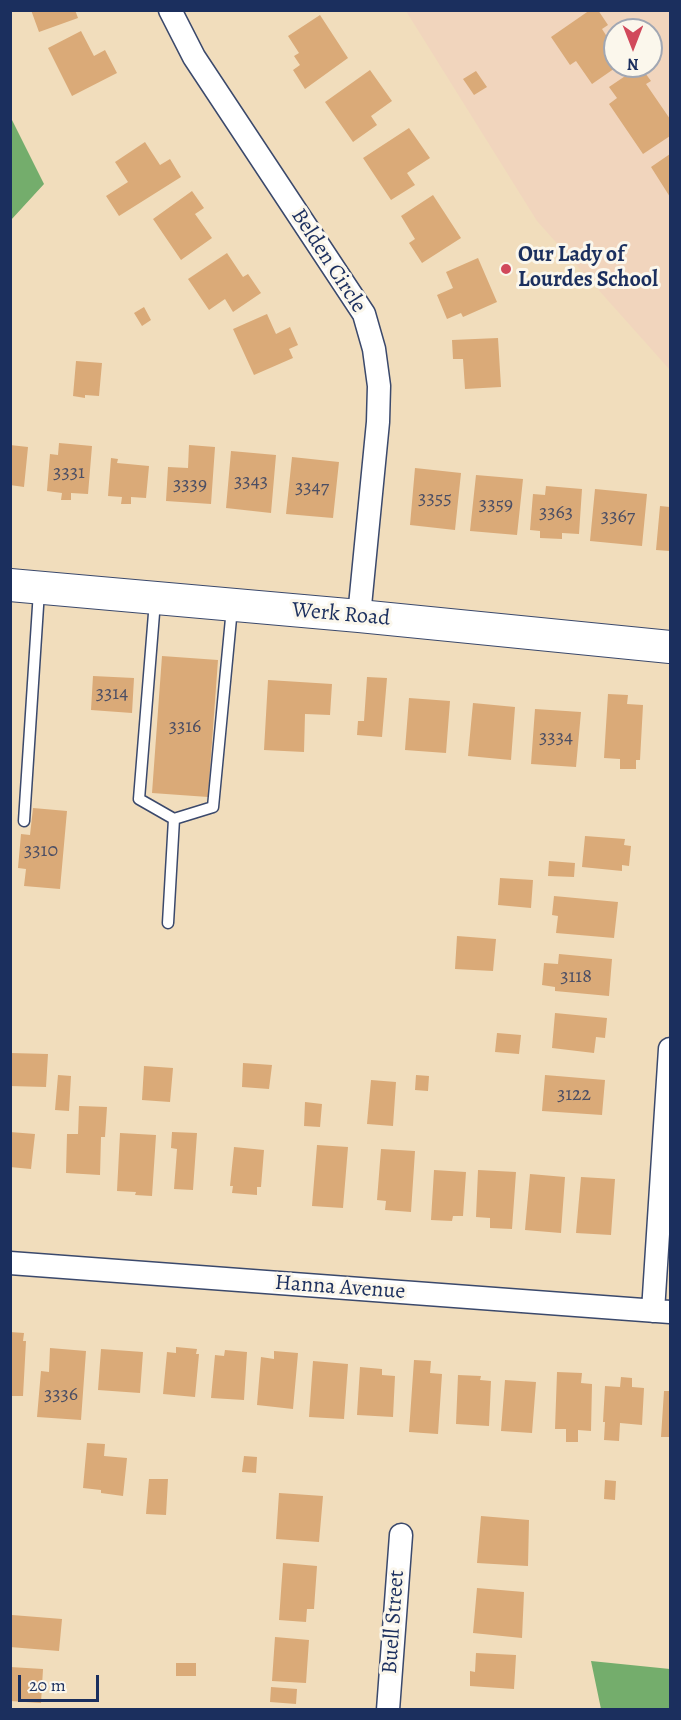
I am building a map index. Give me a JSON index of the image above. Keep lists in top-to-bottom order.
{
  "streets": {
    "main road": ["Werk Road"],
    "street": ["Belden Circle", "Hanna Avenue", "Buell Street"]
  },
  "crossings": [
    ["Belden Circle", "Werk Road"]
  ],
  "places": ["Our Lady of Lourdes School"],
  "house_numbers": [
    "3331",
    "3343",
    "3339",
    "3347",
    "3355",
    "3359",
    "3363",
    "3367",
    "3314",
    "3316",
    "3334",
    "3310",
    "3118",
    "3122",
    "3336"
  ],
  "scale_bar": "20 m",
  "north": "bottom"
}
